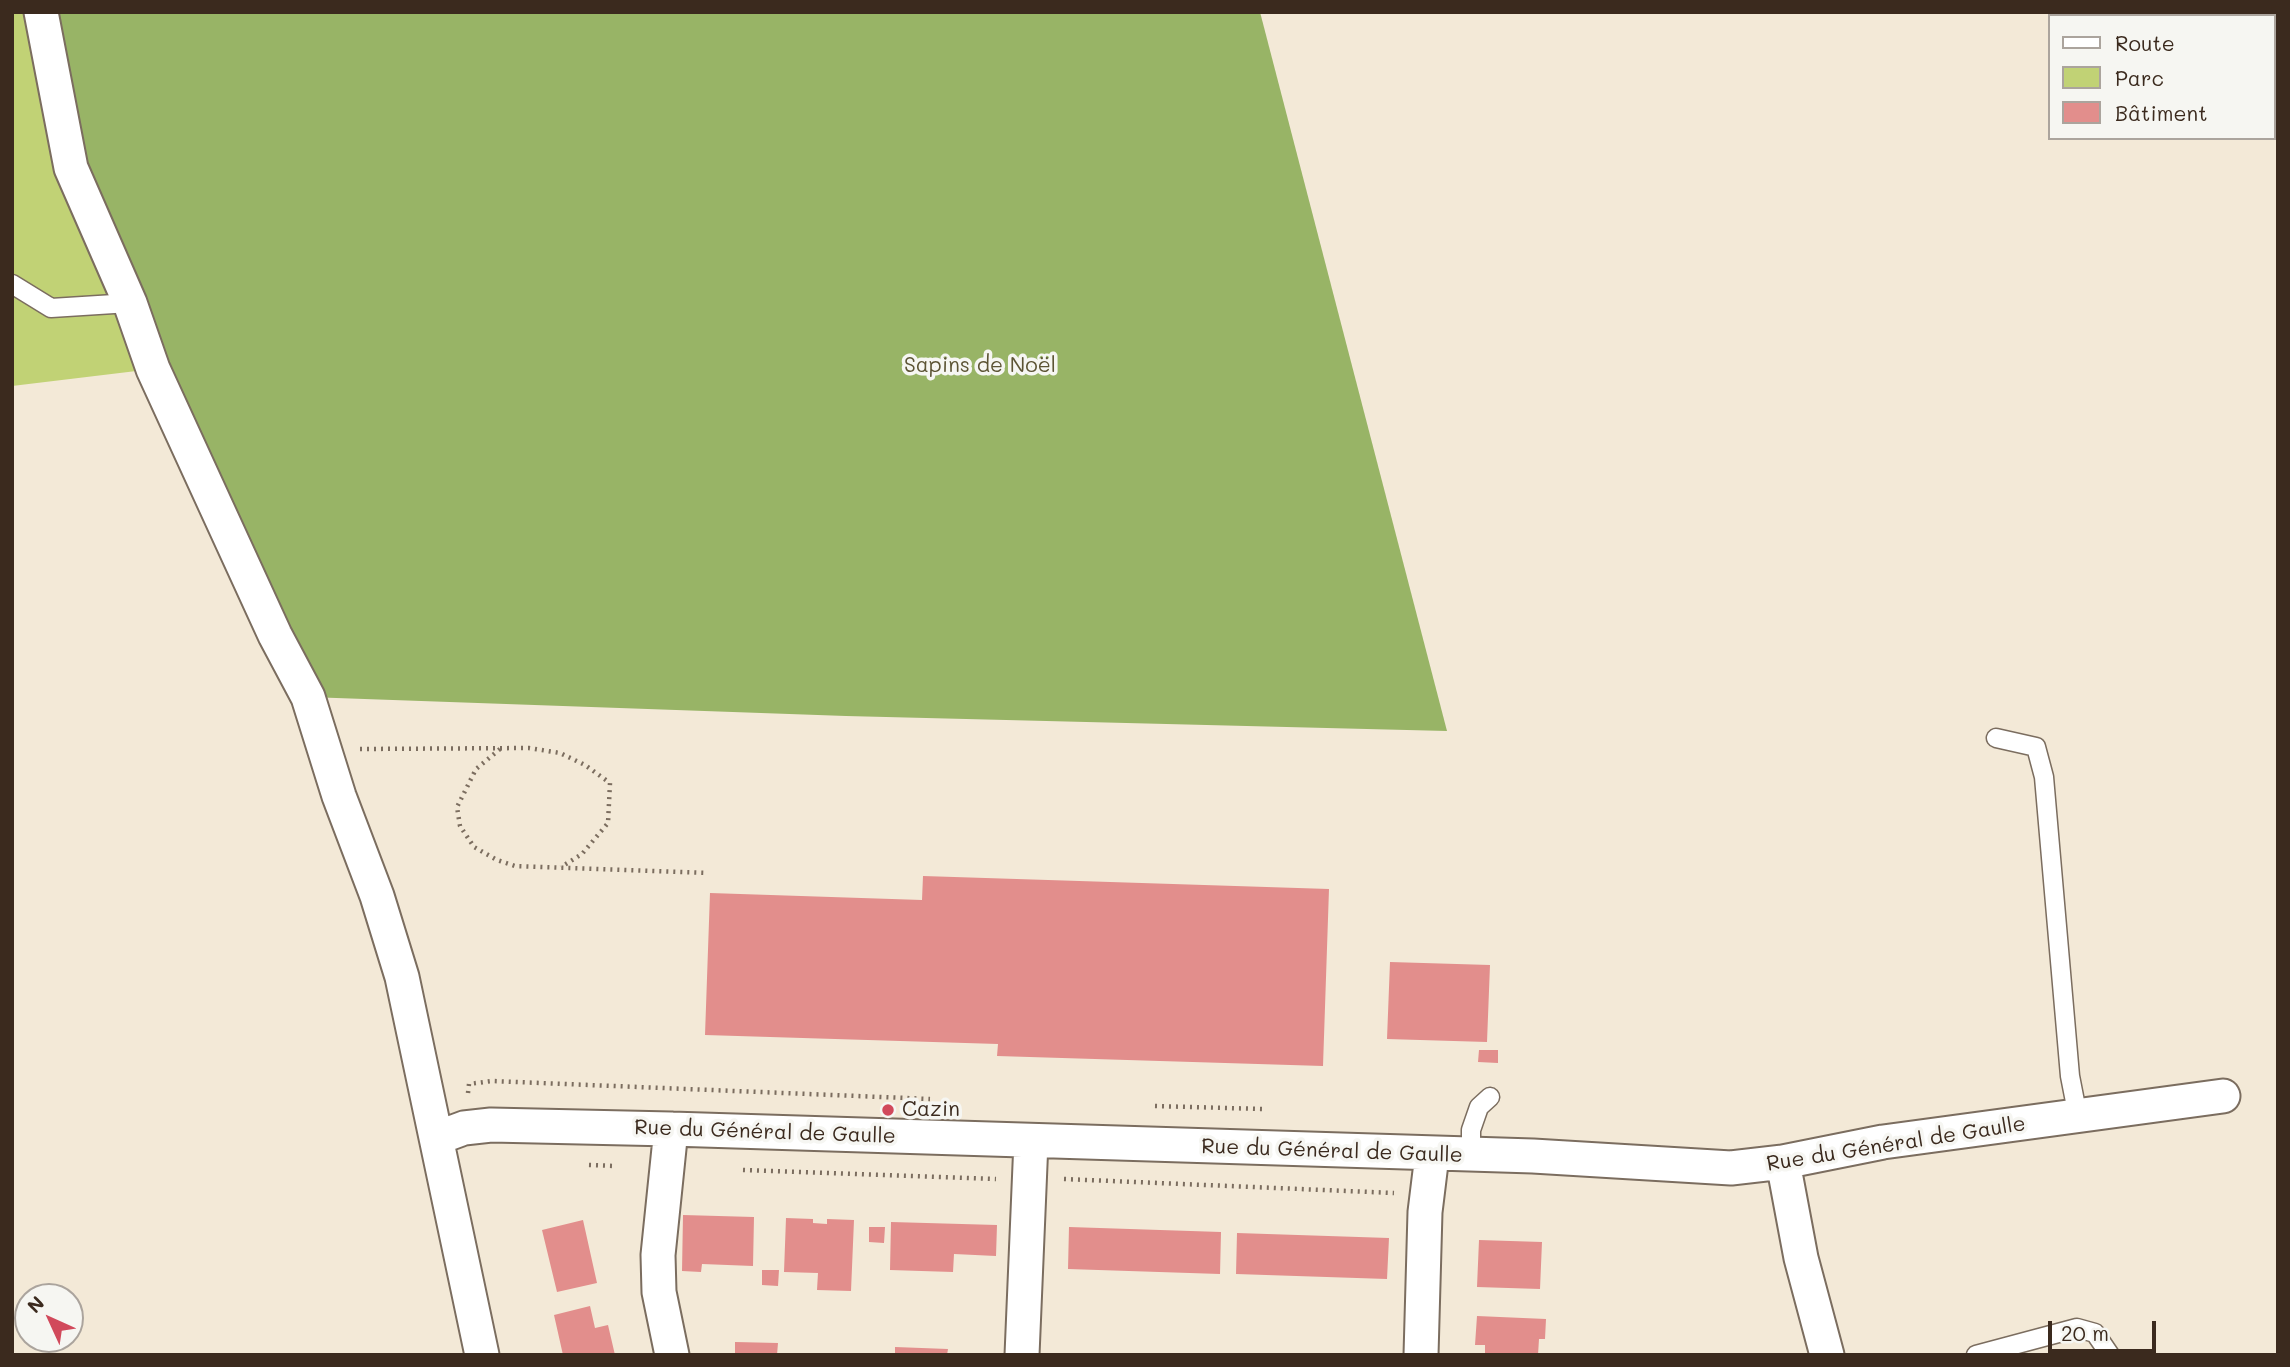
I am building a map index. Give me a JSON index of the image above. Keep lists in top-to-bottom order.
{
  "streets": {
    "street": ["Rue du Général de Gaulle"]
  },
  "parks": ["Sapins de Noël"],
  "places": ["Cazin"],
  "legend": ["Route", "Parc", "Bâtiment"],
  "scale_bar": "20 m",
  "north": "top left"
}
